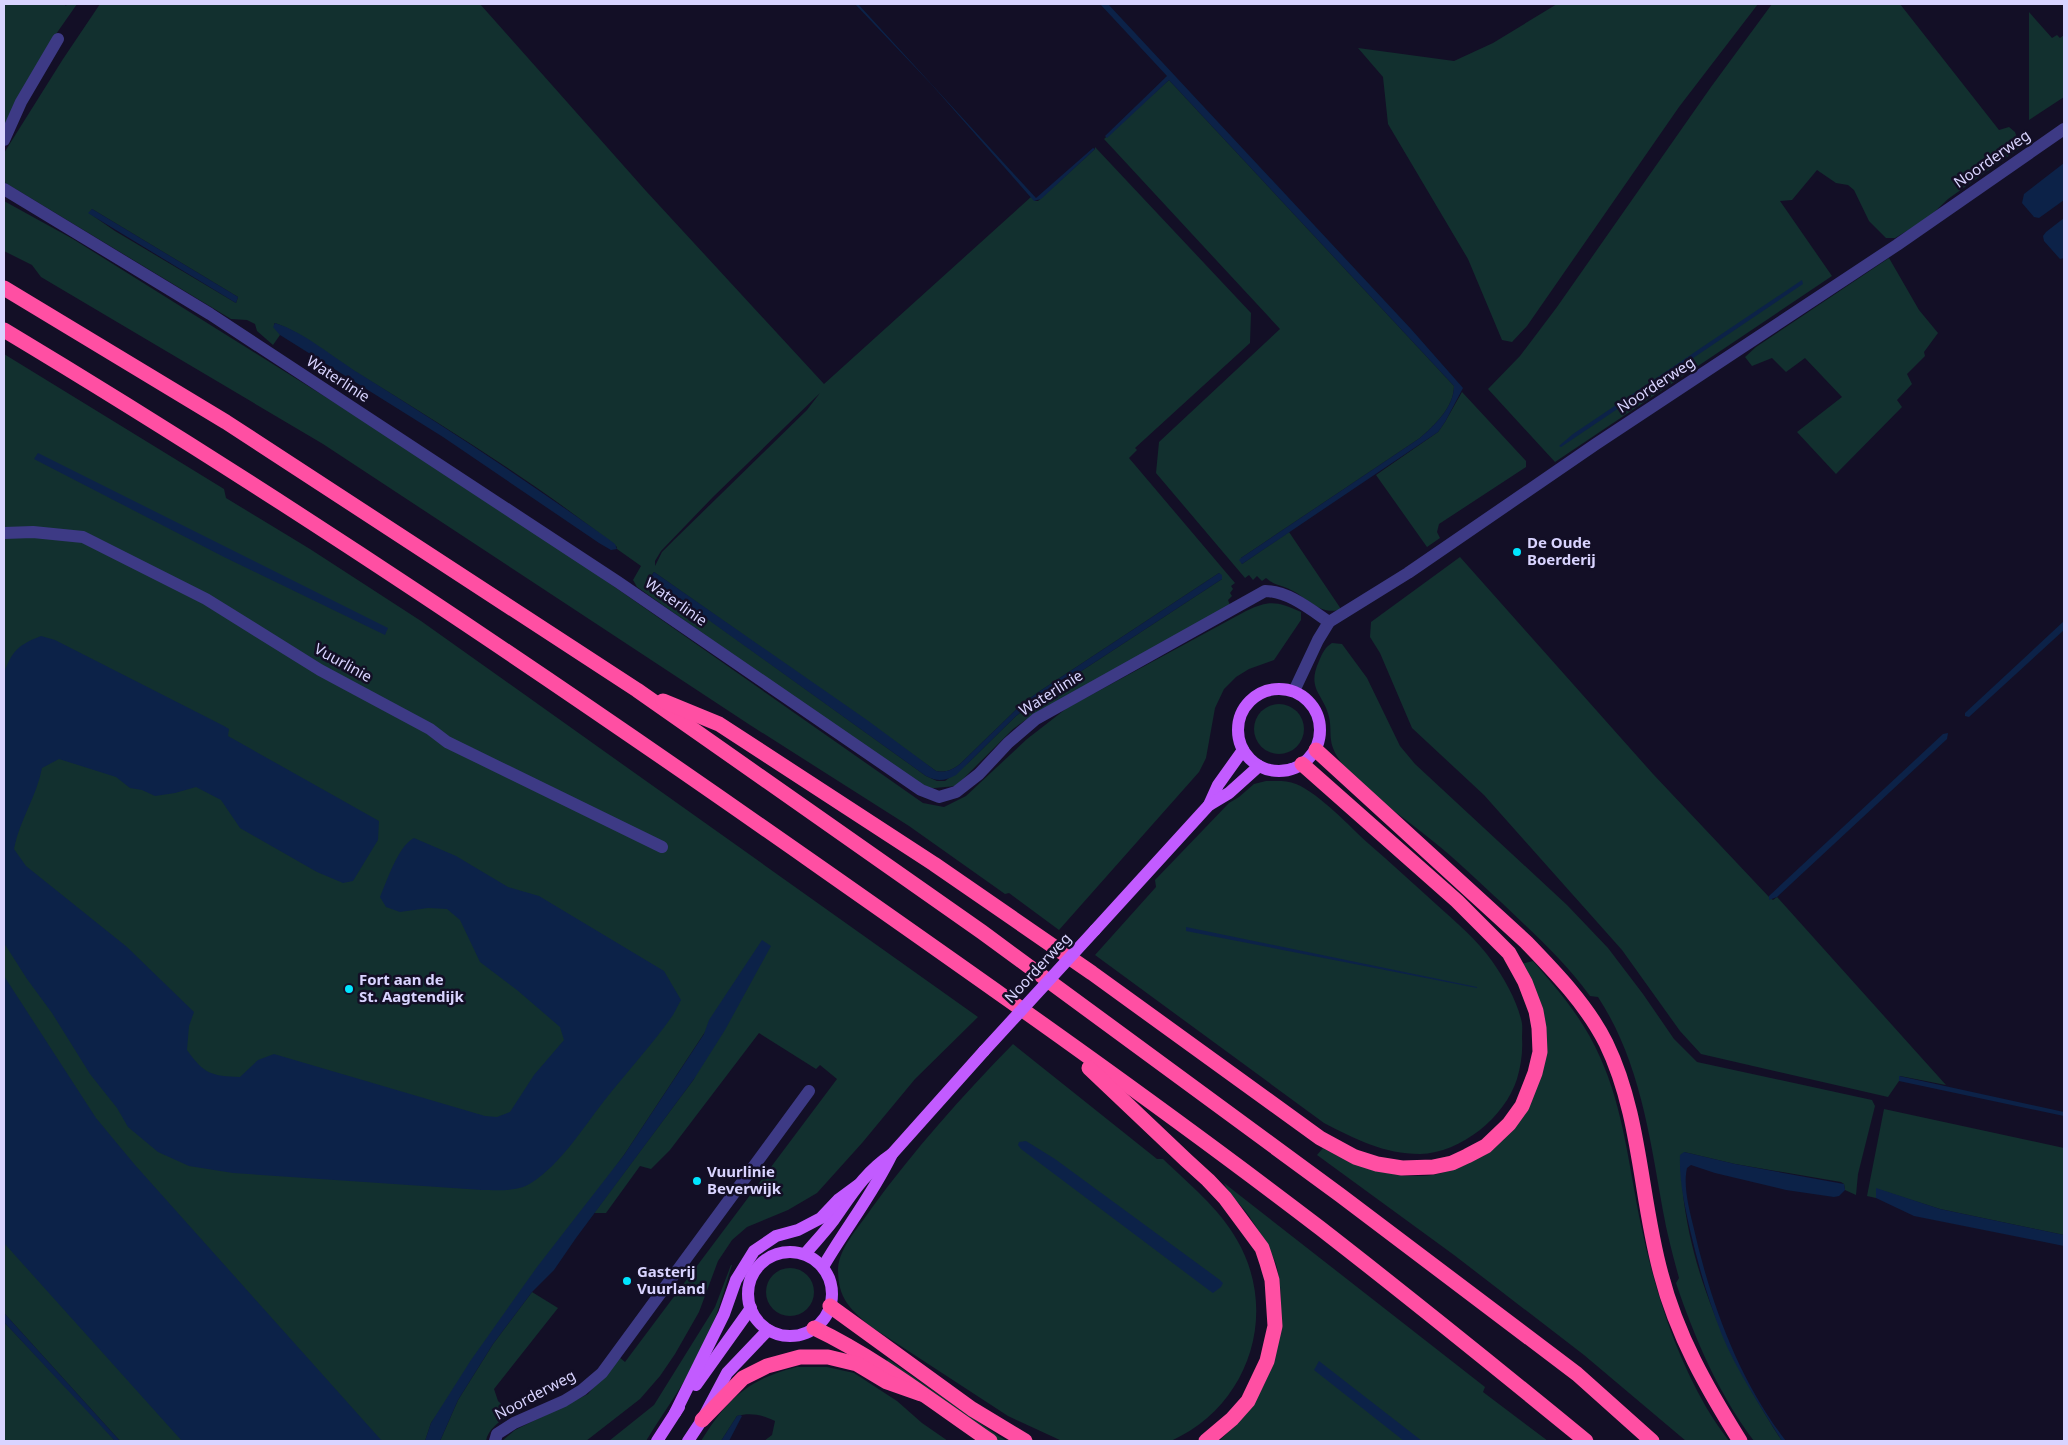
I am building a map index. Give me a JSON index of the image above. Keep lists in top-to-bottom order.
{
  "streets": {
    "main road": ["Noorderweg"],
    "street": ["Waterlinie", "Vuurlinie"]
  },
  "crossings": [
    ["Noorderweg", "Waterlinie"]
  ],
  "places": [
    "De Oude Boerderij",
    "Fort aan de St. Aagtendijk",
    "Vuurlinie Beverwijk",
    "Gasterij Vuurland"
  ]
}
